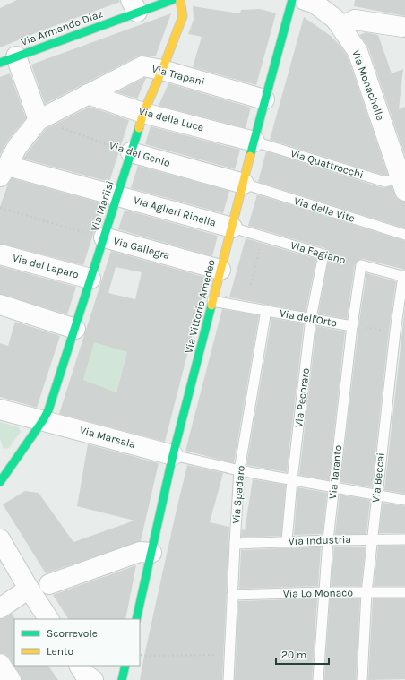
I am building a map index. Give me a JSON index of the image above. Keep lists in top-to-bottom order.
{
  "streets": {
    "street": [
      "Via Armando Diaz",
      "Via Trapani",
      "Via Monachelle",
      "Via della Luce",
      "Via del Genio",
      "Via Marfisi",
      "Via Aglieri Rinella",
      "Via Gallegra",
      "Via del Laparo",
      "Via Vittorio Amedeo",
      "Via Marsala"
    ],
    "lane": [
      "Via Quattrocchi",
      "Via della Vite",
      "Via Fagiano",
      "Via dell'Orto",
      "Via Pecoraro",
      "Via Taranto",
      "Via Beccai",
      "Via Spadaro",
      "Via Industria",
      "Via Lo Monaco"
    ]
  },
  "crossings": [
    ["Via Trapani", "Via della Luce"],
    ["Via Trapani", "Via del Genio"],
    ["Via Trapani", "Via Marfisi"],
    ["Via Trapani", "Via Vittorio Amedeo"],
    ["Via Monachelle", "Via Quattrocchi"],
    ["Via della Luce", "Via Quattrocchi"],
    ["Via della Luce", "Via Marfisi"],
    ["Via della Luce", "Via Vittorio Amedeo"],
    ["Via del Genio", "Via Marfisi"],
    ["Via del Genio", "Via della Vite"],
    ["Via del Genio", "Via Vittorio Amedeo"],
    ["Via Quattrocchi", "Via Vittorio Amedeo"],
    ["Via Marfisi", "Via Aglieri Rinella"],
    ["Via Marfisi", "Via Gallegra"],
    ["Via Marfisi", "Via del Laparo"],
    ["Via Marfisi", "Via Marsala"],
    ["Via della Vite", "Via Vittorio Amedeo"],
    ["Via Aglieri Rinella", "Via Fagiano"],
    ["Via Aglieri Rinella", "Via Vittorio Amedeo"],
    ["Via Gallegra", "Via Vittorio Amedeo"],
    ["Via Fagiano", "Via Vittorio Amedeo"],
    ["Via Fagiano", "Via Pecoraro"],
    ["Via Fagiano", "Via Taranto"],
    ["Via Vittorio Amedeo", "Via dell'Orto"],
    ["Via Vittorio Amedeo", "Via Marsala"],
    ["Via dell'Orto", "Via Pecoraro"],
    ["Via dell'Orto", "Via Taranto"],
    ["Via dell'Orto", "Via Beccai"],
    ["Via dell'Orto", "Via Spadaro"],
    ["Via Pecoraro", "Via Industria"],
    ["Via Taranto", "Via Industria"],
    ["Via Taranto", "Via Lo Monaco"],
    ["Via Beccai", "Via Industria"],
    ["Via Beccai", "Via Lo Monaco"],
    ["Via Spadaro", "Via Industria"],
    ["Via Spadaro", "Via Lo Monaco"]
  ],
  "legend": ["Scorrevole", "Lento"],
  "scale_bar": "20 m"
}
